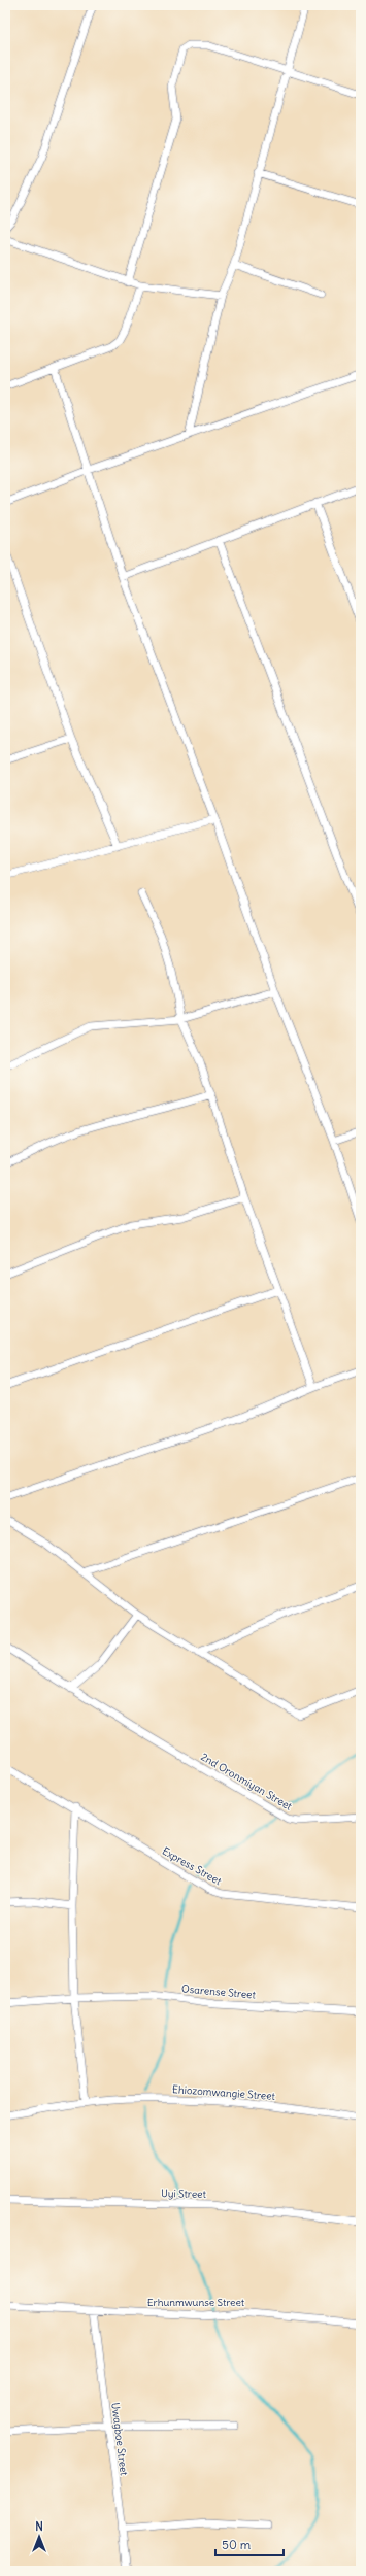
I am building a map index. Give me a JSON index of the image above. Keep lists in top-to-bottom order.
{
  "streets": {
    "street": [
      "2nd Oronmiyan Street",
      "Express Street",
      "Osarense Street",
      "Ehiozomwangie Street",
      "Uyi Street",
      "Erhunmwunse Street",
      "Uwagboe Street"
    ]
  },
  "crossings": [
    ["Erhunmwunse Street", "Uwagboe Street"]
  ],
  "scale_bar": "50 m",
  "north": "top"
}
